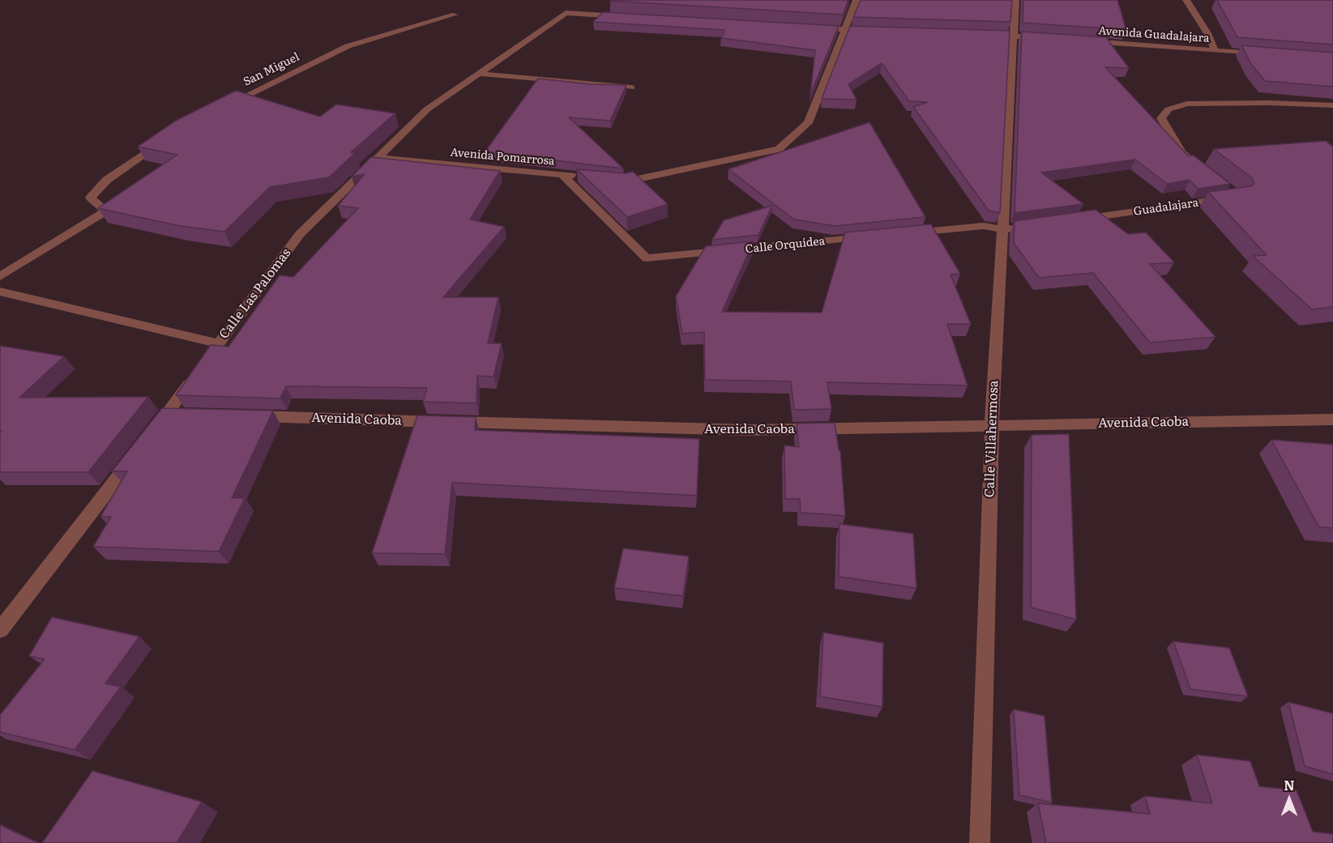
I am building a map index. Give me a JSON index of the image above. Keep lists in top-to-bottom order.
{
  "streets": {
    "street": [
      "Avenida Guadalajara",
      "San Miguel",
      "Avenida Pomarrosa",
      "Guadalajara",
      "Calle Orquídea",
      "Calle Las Palomas",
      "Avenida Caoba",
      "Calle Villahermosa"
    ]
  },
  "crossings": [
    ["Avenida Pomarrosa", "Calle Orquídea"],
    ["Avenida Pomarrosa", "Calle Las Palomas"],
    ["Avenida Caoba", "Calle Villahermosa"]
  ],
  "north": "top"
}
